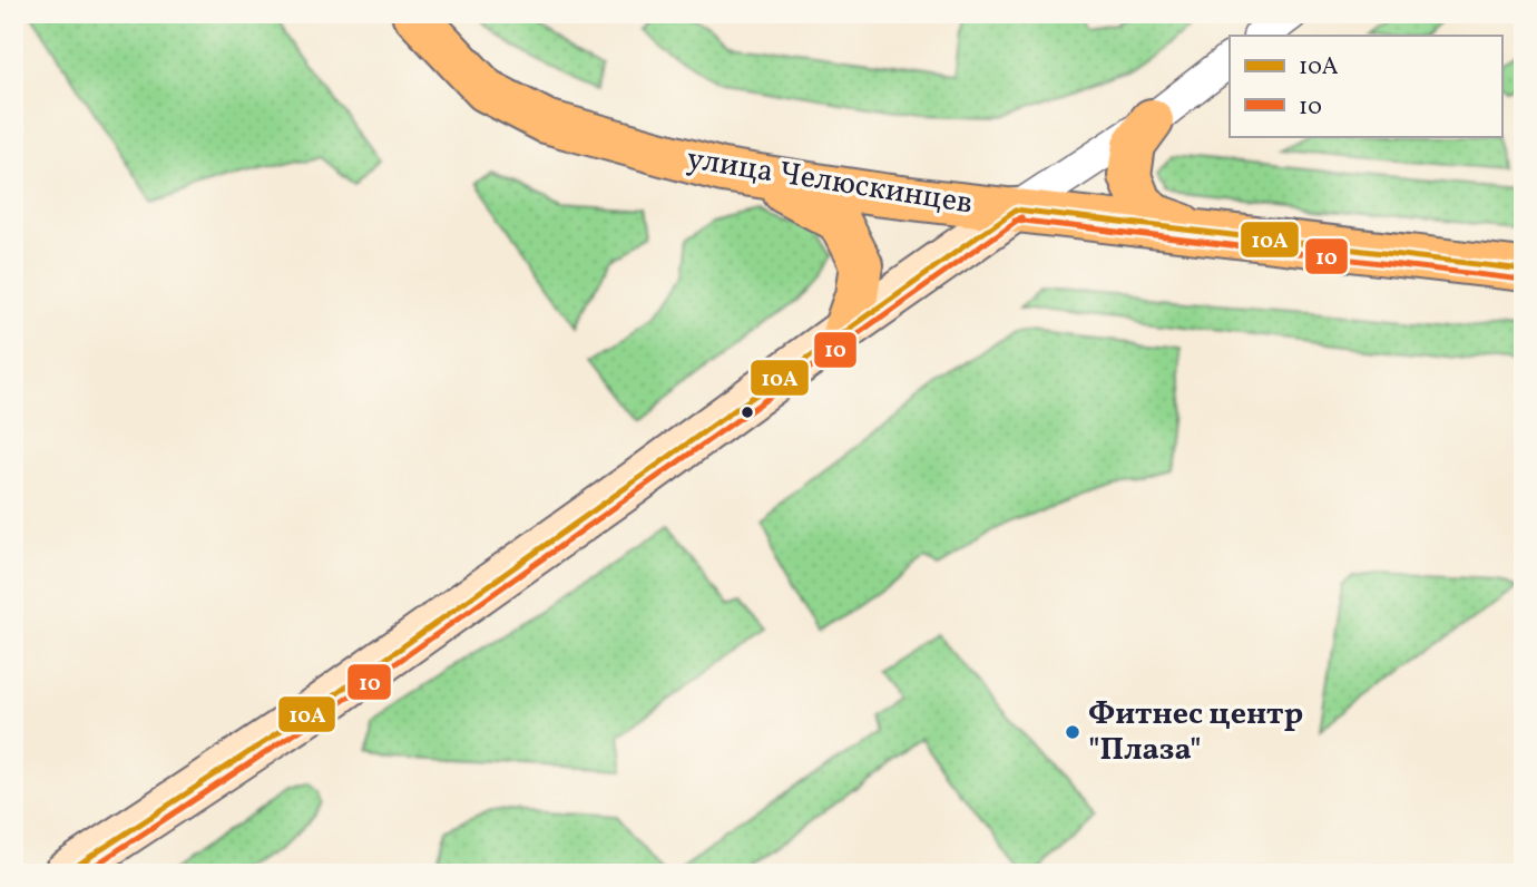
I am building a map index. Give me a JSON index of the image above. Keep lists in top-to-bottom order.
{
  "streets": {
    "main road": ["улица Челюскинцев"]
  },
  "places": ["Фитнес центр \"Плаза\""],
  "lines": ["transit line 10А", "transit line 10"],
  "legend": ["10А", "10"]
}
